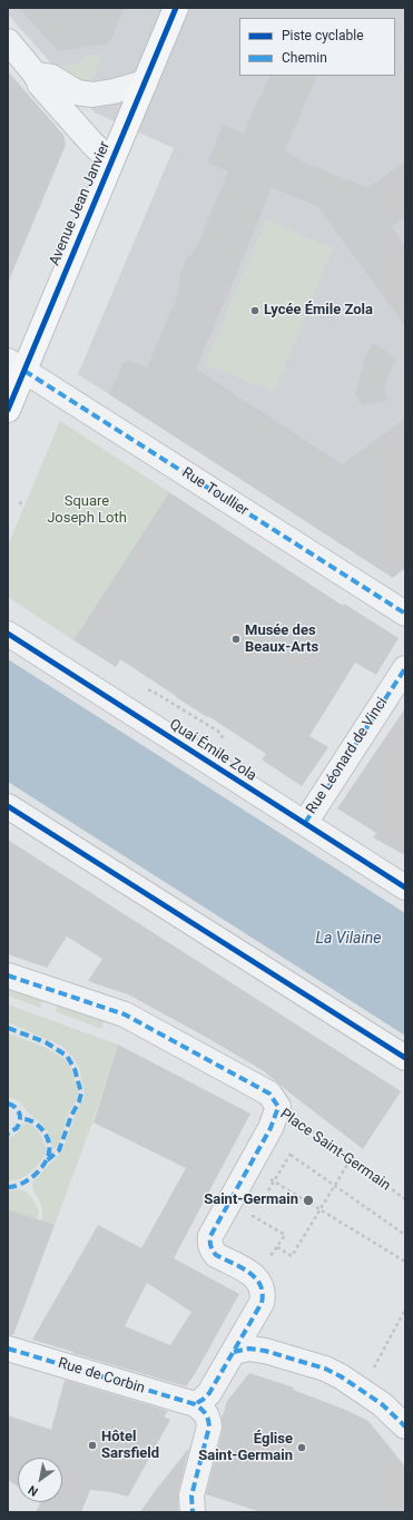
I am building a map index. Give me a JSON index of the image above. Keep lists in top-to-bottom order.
{
  "streets": {
    "main road": ["Avenue Jean Janvier"],
    "street": [
      "Rue Toullier",
      "Quai Émile Zola",
      "Rue Léonard de Vinci",
      "Place Saint-Germain",
      "Rue de Corbin"
    ]
  },
  "crossings": [
    ["Avenue Jean Janvier", "Rue Toullier"],
    ["Quai Émile Zola", "Rue Léonard de Vinci"],
    ["Place Saint-Germain", "Rue de Corbin"]
  ],
  "water": ["La Vilaine"],
  "parks": ["Square Joseph Loth"],
  "places": [
    "Lycée Émile Zola",
    "Musée des Beaux-Arts",
    "Saint-Germain",
    "Hôtel Sarsfield",
    "Église Saint-Germain"
  ],
  "legend": ["Piste cyclable", "Chemin"],
  "north": "bottom left"
}
